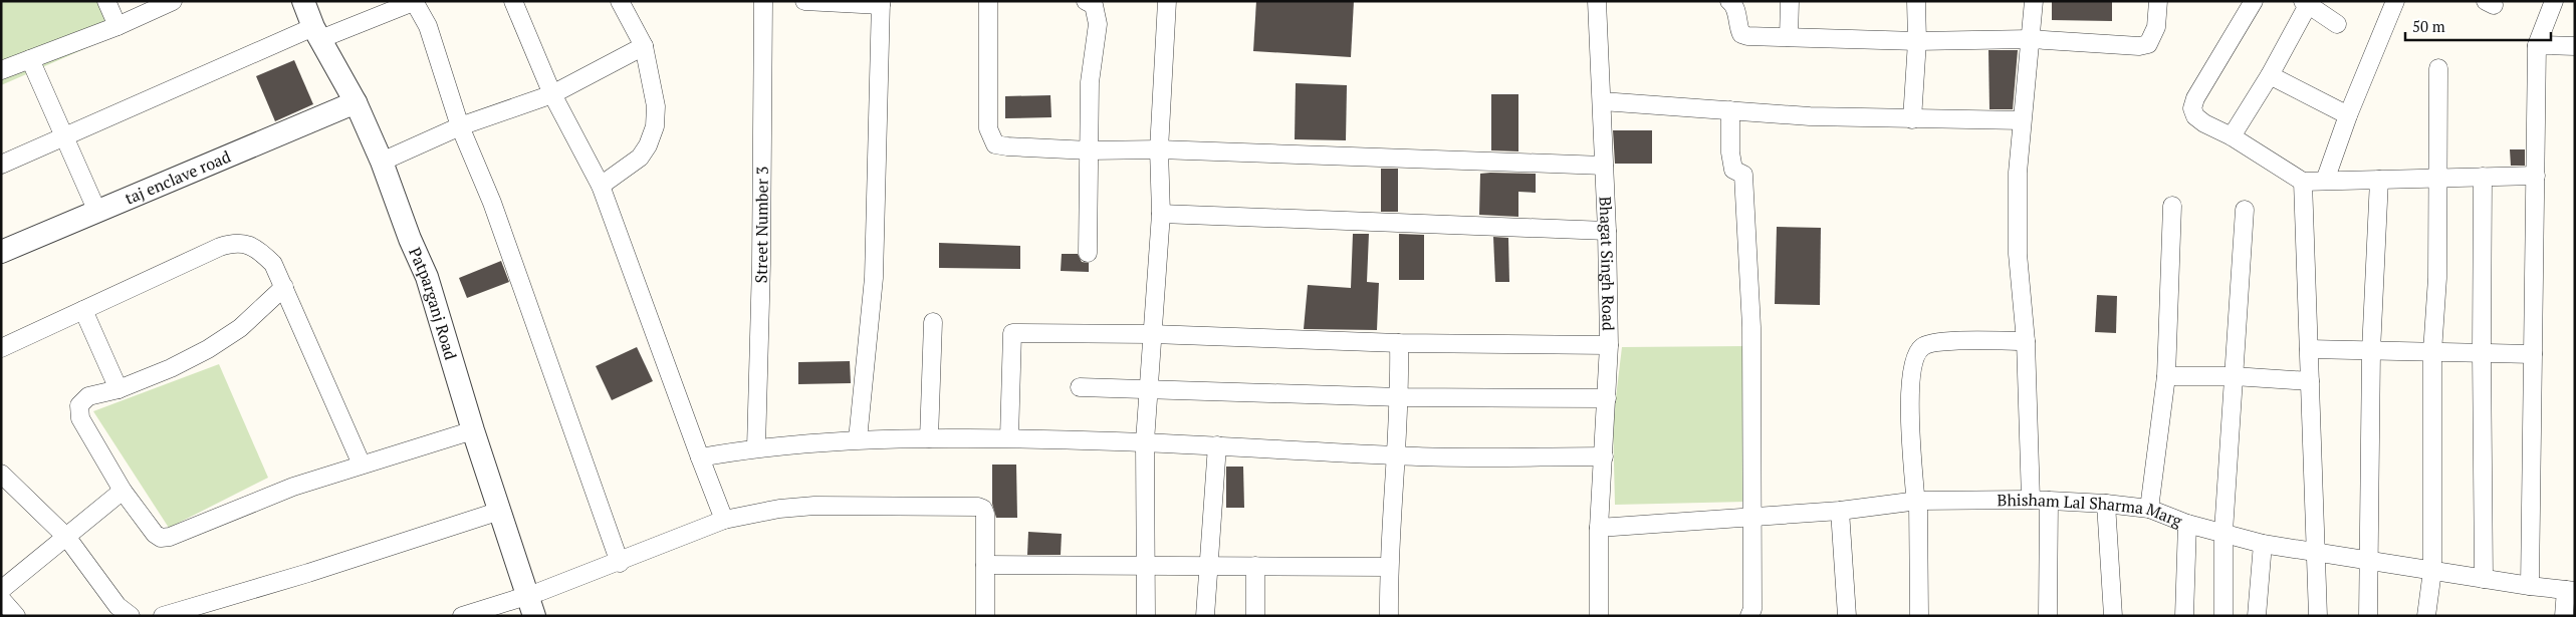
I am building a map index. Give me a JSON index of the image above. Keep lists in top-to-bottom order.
{
  "streets": {
    "street": [
      "taj enclave road",
      "Street Number 3",
      "Bhagat Singh Road",
      "Patparganj Road",
      "Bhisham Lal Sharma Marg"
    ]
  },
  "crossings": [
    ["taj enclave road", "Patparganj Road"],
    ["Bhagat Singh Road", "Bhisham Lal Sharma Marg"]
  ],
  "scale_bar": "50 m"
}
